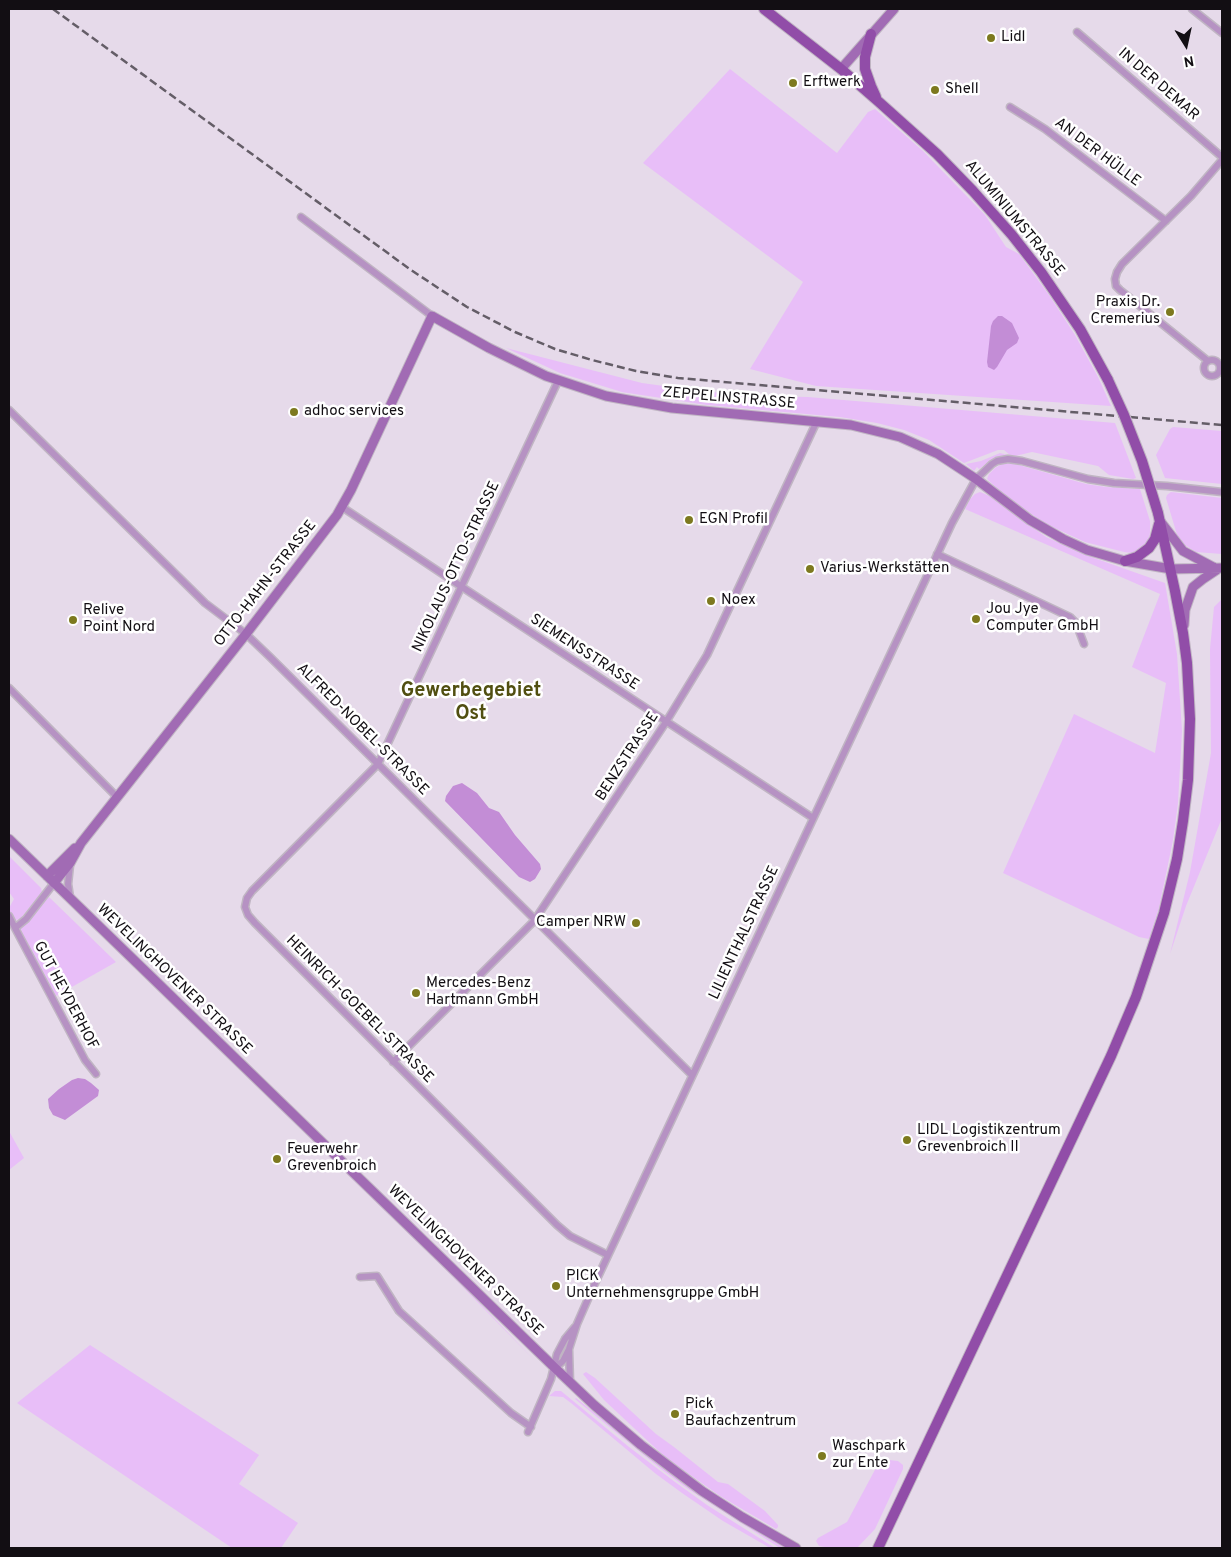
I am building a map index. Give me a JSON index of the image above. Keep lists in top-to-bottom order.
{
  "streets": {
    "main road": ["ALUMINIUMSTRASSE"],
    "street": [
      "IN DER DEMAR",
      "AN DER HÜLLE",
      "ZEPPELINSTRASSE",
      "NIKOLAUS-OTTO-STRASSE",
      "OTTO-HAHN-STRASSE",
      "SIEMENSSTRASSE",
      "ALFRED-NOBEL-STRASSE",
      "BENZSTRASSE",
      "LILIENTHALSTRASSE",
      "WEVELINGHOVENER STRASSE",
      "GUT HEYDERHOF",
      "HEINRICH-GOEBEL-STRASSE"
    ]
  },
  "crossings": [
    ["ALUMINIUMSTRASSE", "ZEPPELINSTRASSE"],
    ["ZEPPELINSTRASSE", "NIKOLAUS-OTTO-STRASSE"],
    ["ZEPPELINSTRASSE", "OTTO-HAHN-STRASSE"],
    ["ZEPPELINSTRASSE", "BENZSTRASSE"],
    ["ZEPPELINSTRASSE", "LILIENTHALSTRASSE"],
    ["NIKOLAUS-OTTO-STRASSE", "SIEMENSSTRASSE"],
    ["NIKOLAUS-OTTO-STRASSE", "ALFRED-NOBEL-STRASSE"],
    ["NIKOLAUS-OTTO-STRASSE", "HEINRICH-GOEBEL-STRASSE"],
    ["OTTO-HAHN-STRASSE", "SIEMENSSTRASSE"],
    ["OTTO-HAHN-STRASSE", "ALFRED-NOBEL-STRASSE"],
    ["OTTO-HAHN-STRASSE", "WEVELINGHOVENER STRASSE"],
    ["SIEMENSSTRASSE", "BENZSTRASSE"],
    ["SIEMENSSTRASSE", "LILIENTHALSTRASSE"],
    ["ALFRED-NOBEL-STRASSE", "BENZSTRASSE"],
    ["ALFRED-NOBEL-STRASSE", "LILIENTHALSTRASSE"],
    ["ALFRED-NOBEL-STRASSE", "HEINRICH-GOEBEL-STRASSE"],
    ["BENZSTRASSE", "HEINRICH-GOEBEL-STRASSE"],
    ["LILIENTHALSTRASSE", "WEVELINGHOVENER STRASSE"],
    ["LILIENTHALSTRASSE", "HEINRICH-GOEBEL-STRASSE"]
  ],
  "districts": ["Gewerbegebiet Ost"],
  "places": [
    "Lidl",
    "Erftwerk",
    "Shell",
    "Praxis Dr. Cremerius",
    "adhoc services",
    "EGN Profil",
    "Varius-Werkstätten",
    "Noex",
    "Jou Jye Computer GmbH",
    "Relive Point Nord",
    "Camper NRW",
    "Mercedes-Benz Hartmann GmbH",
    "LIDL Logistikzentrum Grevenbroich II",
    "Feuerwehr Grevenbroich",
    "PICK Unternehmensgruppe GmbH",
    "Pick Baufachzentrum",
    "Waschpark zur Ente"
  ],
  "north": "bottom"
}
